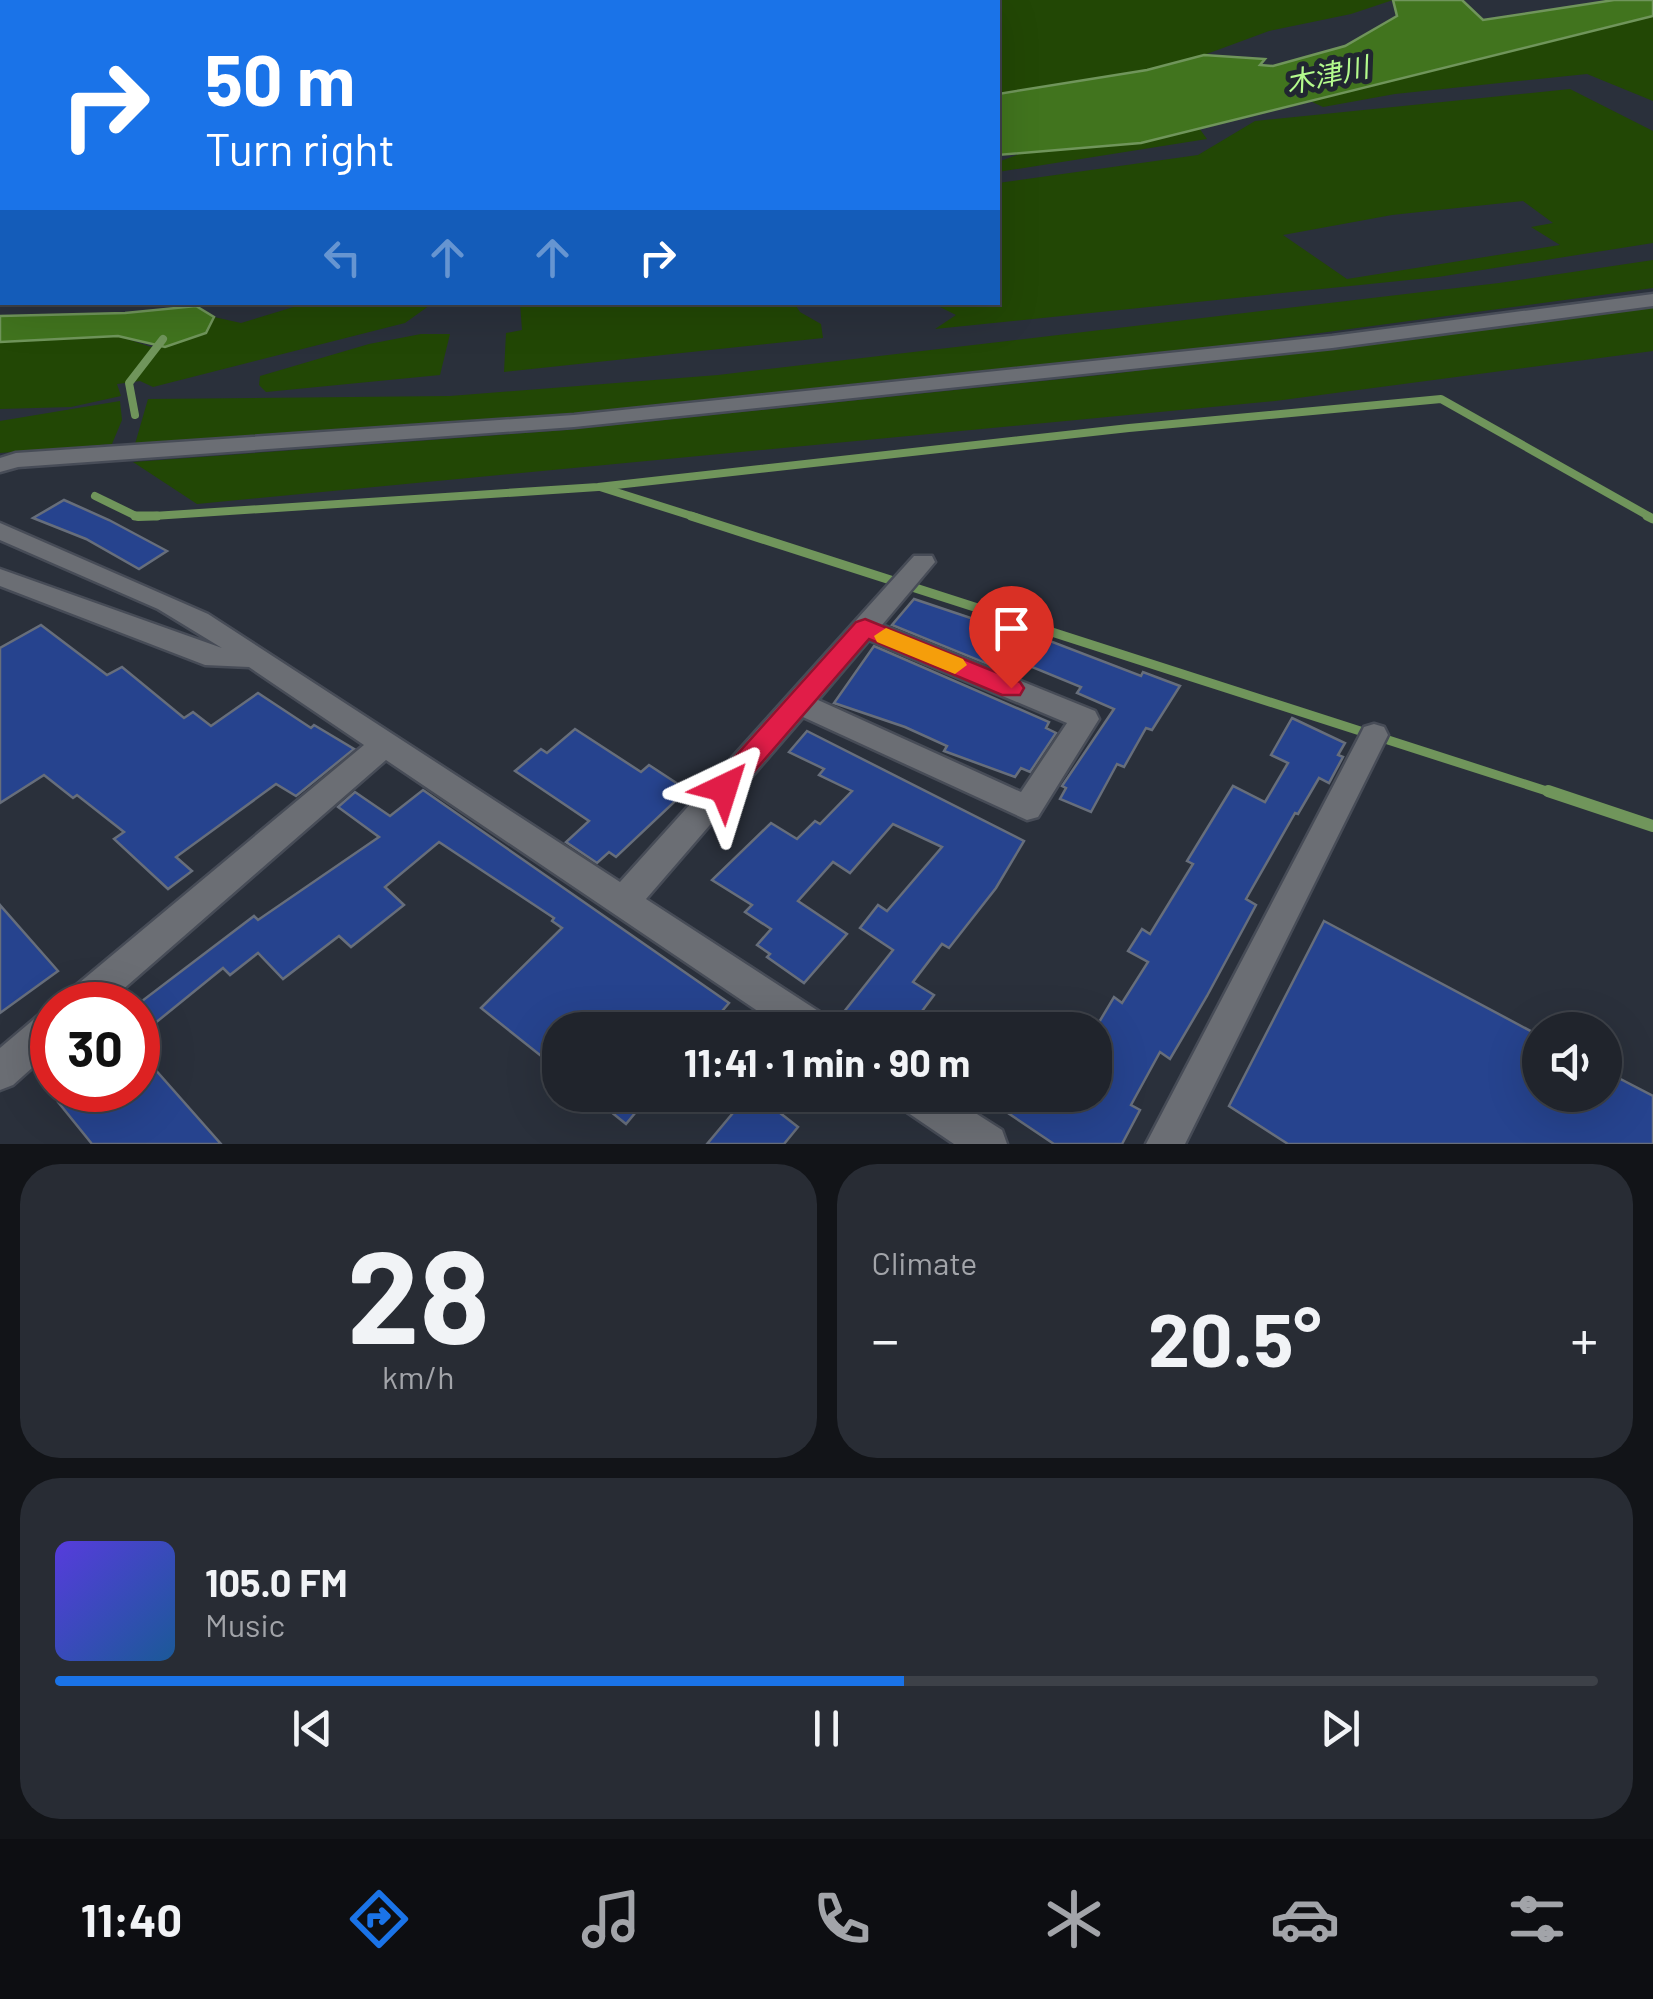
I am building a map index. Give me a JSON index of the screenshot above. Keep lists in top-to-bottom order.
{
  "water": ["木津川"],
  "page": {
    "turn": ["50 m", "Turn right"],
    "limit": "30",
    "trip": "11:41 · 1 min · 90 m",
    "tile": [
      ["28", "km/h"],
      "Climate"
    ],
    "heat": ["−", "20.5°", "+"],
    "song": ["105.0 FM", "Music"],
    "tabs": "11:40"
  }
}
